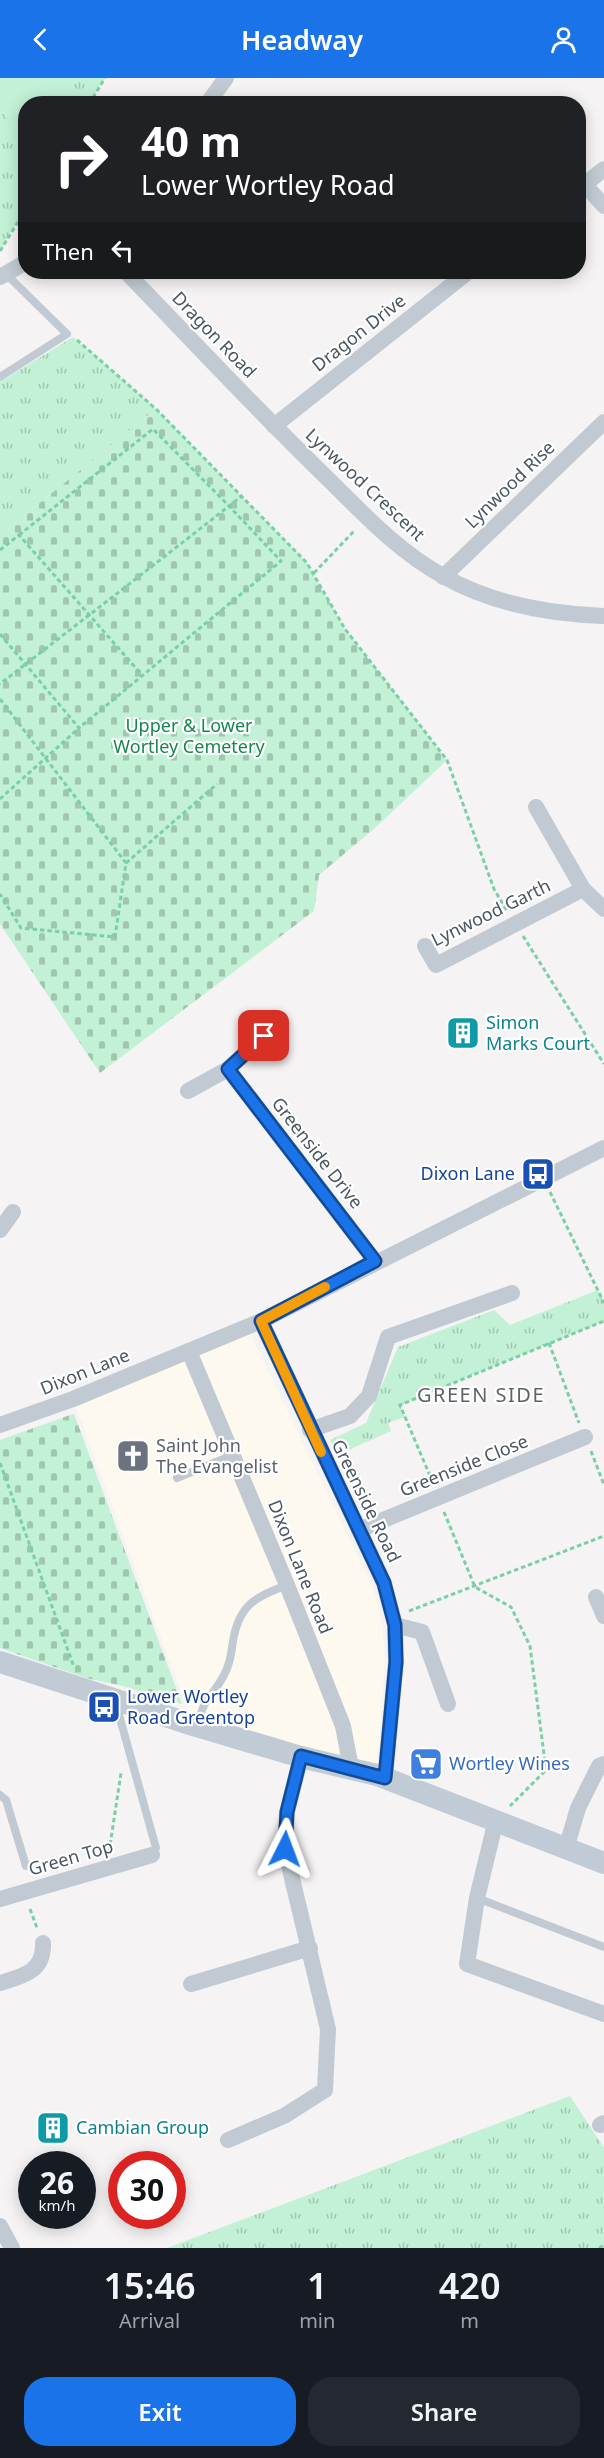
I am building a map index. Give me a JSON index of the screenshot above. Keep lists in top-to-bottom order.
{
  "streets": {
    "street": [
      "Dragon Drive",
      "Dragon Road",
      "Lynwood Crescent",
      "Lynwood Rise",
      "Lynwood Garth",
      "Greenside Drive",
      "Dixon Lane",
      "Greenside Close",
      "Greenside Road",
      "Dixon Lane Road",
      "Green Top"
    ]
  },
  "crossings": [
    ["Dragon Drive", "Dragon Road"],
    ["Dragon Drive", "Lynwood Crescent"],
    ["Dragon Road", "Lynwood Crescent"],
    ["Lynwood Crescent", "Lynwood Rise"],
    ["Greenside Drive", "Dixon Lane"],
    ["Dixon Lane", "Greenside Road"],
    ["Dixon Lane", "Dixon Lane Road"],
    ["Greenside Close", "Greenside Road"]
  ],
  "districts": ["GREEN SIDE"],
  "parks": ["Upper & Lower Wortley Cemetery"],
  "places": {
    "building": ["Simon Marks Court", "Cambian Group"],
    "bus stop": ["Dixon Lane", "Lower Wortley Road Greentop"],
    "church": ["Saint John The Evangelist"],
    "supermarket": ["Wortley Wines"]
  },
  "page": {
    "header": "Headway",
    "turn": ["40 m", "Lower Wortley Road"],
    "then": "Then",
    "speed": "26 km/h",
    "limit": "30",
    "eta": [
      "15:46",
      "Arrival",
      "1",
      "min",
      "420",
      "m"
    ],
    "buttons": ["Exit", "Share"]
  }
}
